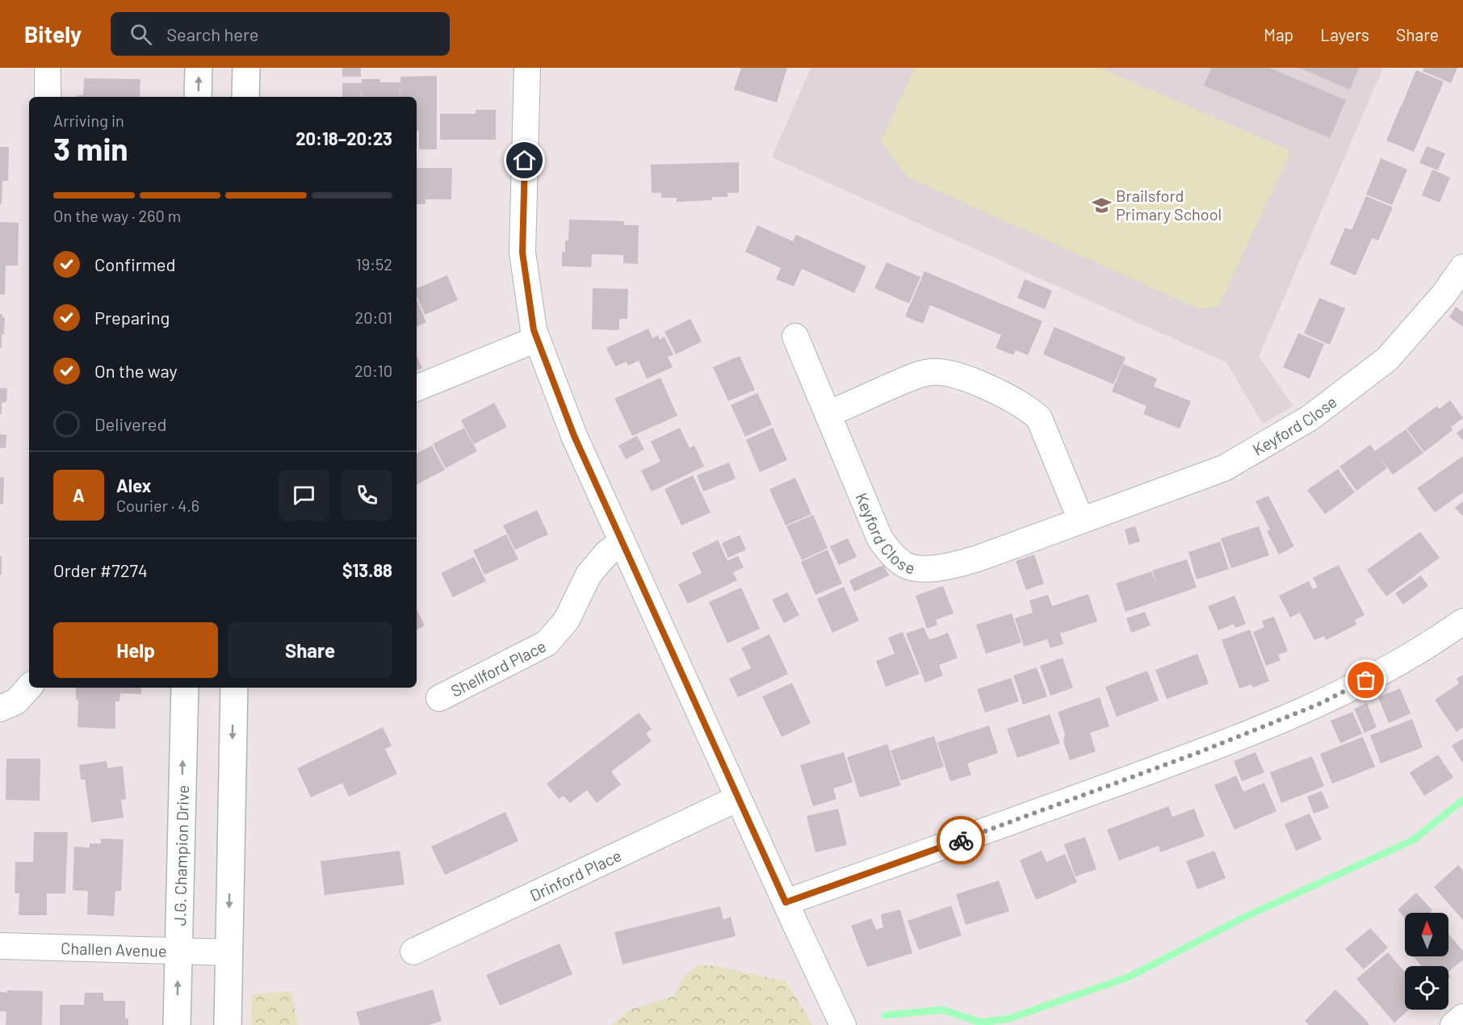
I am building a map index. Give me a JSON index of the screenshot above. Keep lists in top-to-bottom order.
{
  "streets": {
    "main road": ["J.G. Champion Drive"],
    "street": [
      "Keyford Close",
      "Shellford Place",
      "Drinford Place",
      "Challen Avenue"
    ]
  },
  "crossings": [
    ["J.G. Champion Drive", "Challen Avenue"]
  ],
  "places": {
    "school or university": ["Brailsford Primary School"]
  },
  "north": "top",
  "page": {
    "header": "Bitely",
    "search": "Search here",
    "nav": ["Map", "Layers", "Share"],
    "heading": ["3 min", "Arriving in", "20:18–20:23"],
    "panel": [
      "Alex",
      "Courier · 4.6",
      "Order #7274",
      "$13.88"
    ],
    "bar": "On the way · 260 m",
    "list": [
      ["Confirmed", "19:52"],
      ["Preparing", "20:01"],
      ["On the way", "20:10"],
      "Delivered"
    ],
    "round": "A",
    "buttons": ["Help", "Share"]
  }
}
